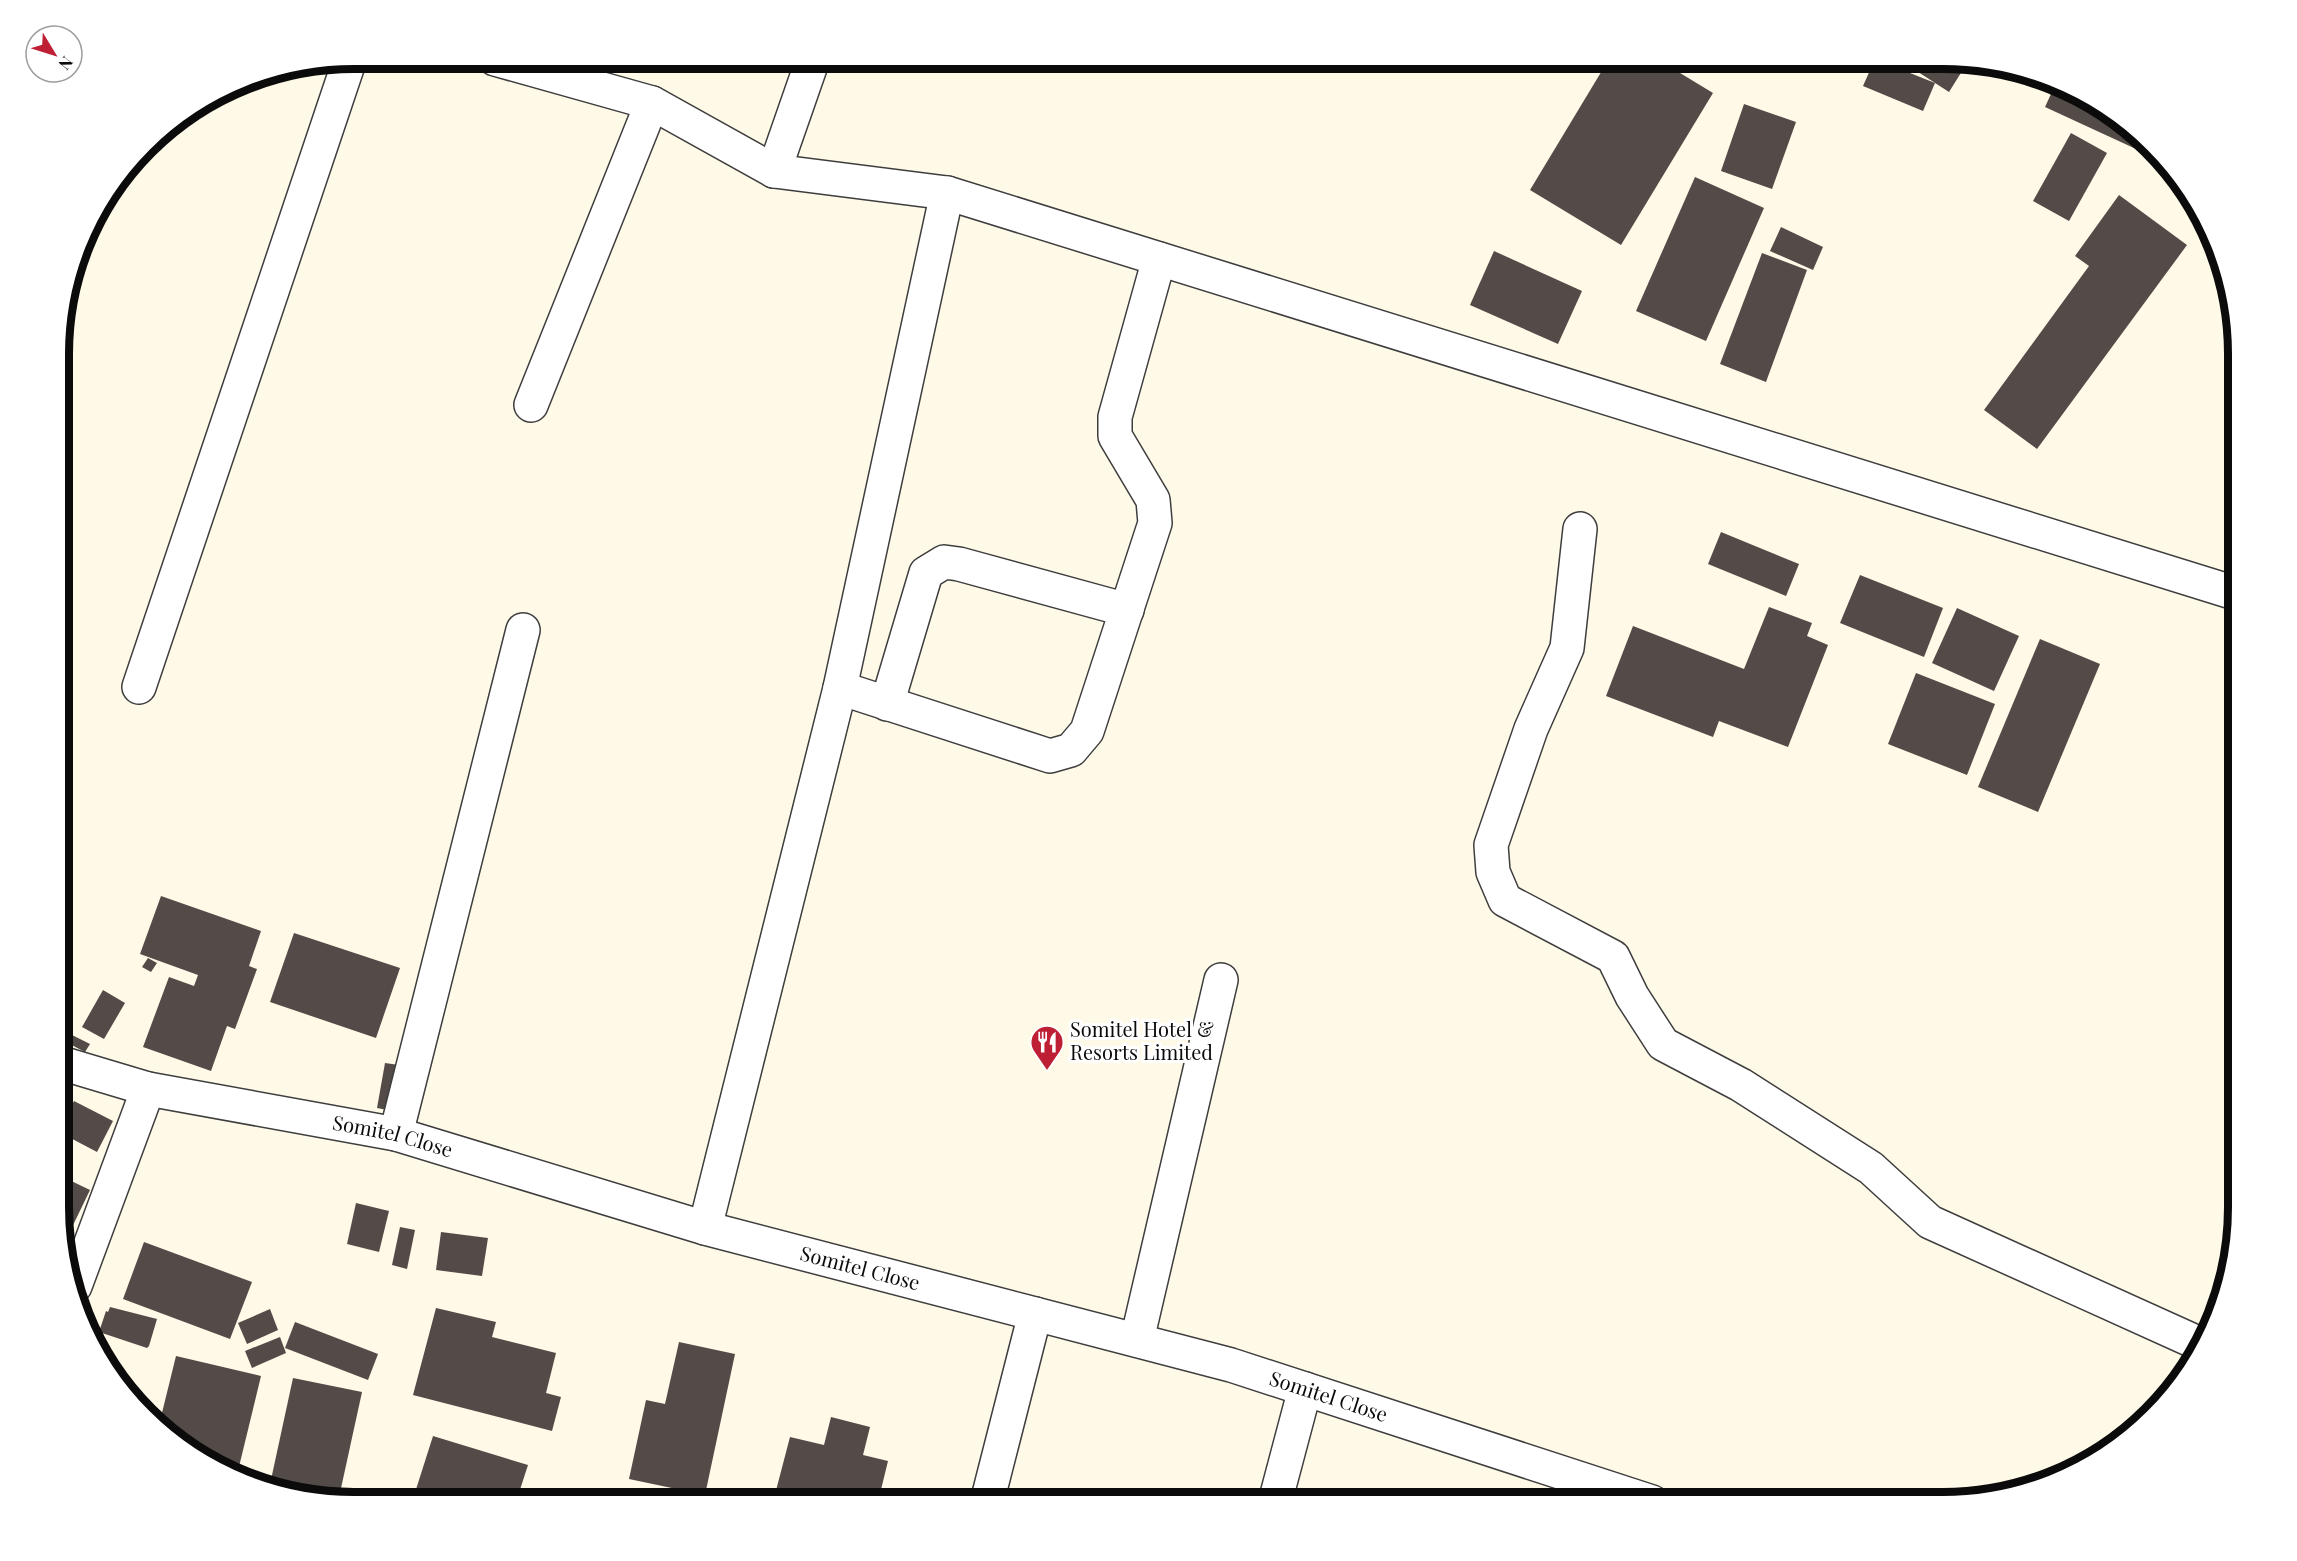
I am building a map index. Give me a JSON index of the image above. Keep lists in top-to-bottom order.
{
  "streets": {
    "street": ["Somitel Close"]
  },
  "places": {
    "restaurant": ["Somitel Hotel & Resorts Limited"]
  },
  "north": "bottom right"
}
